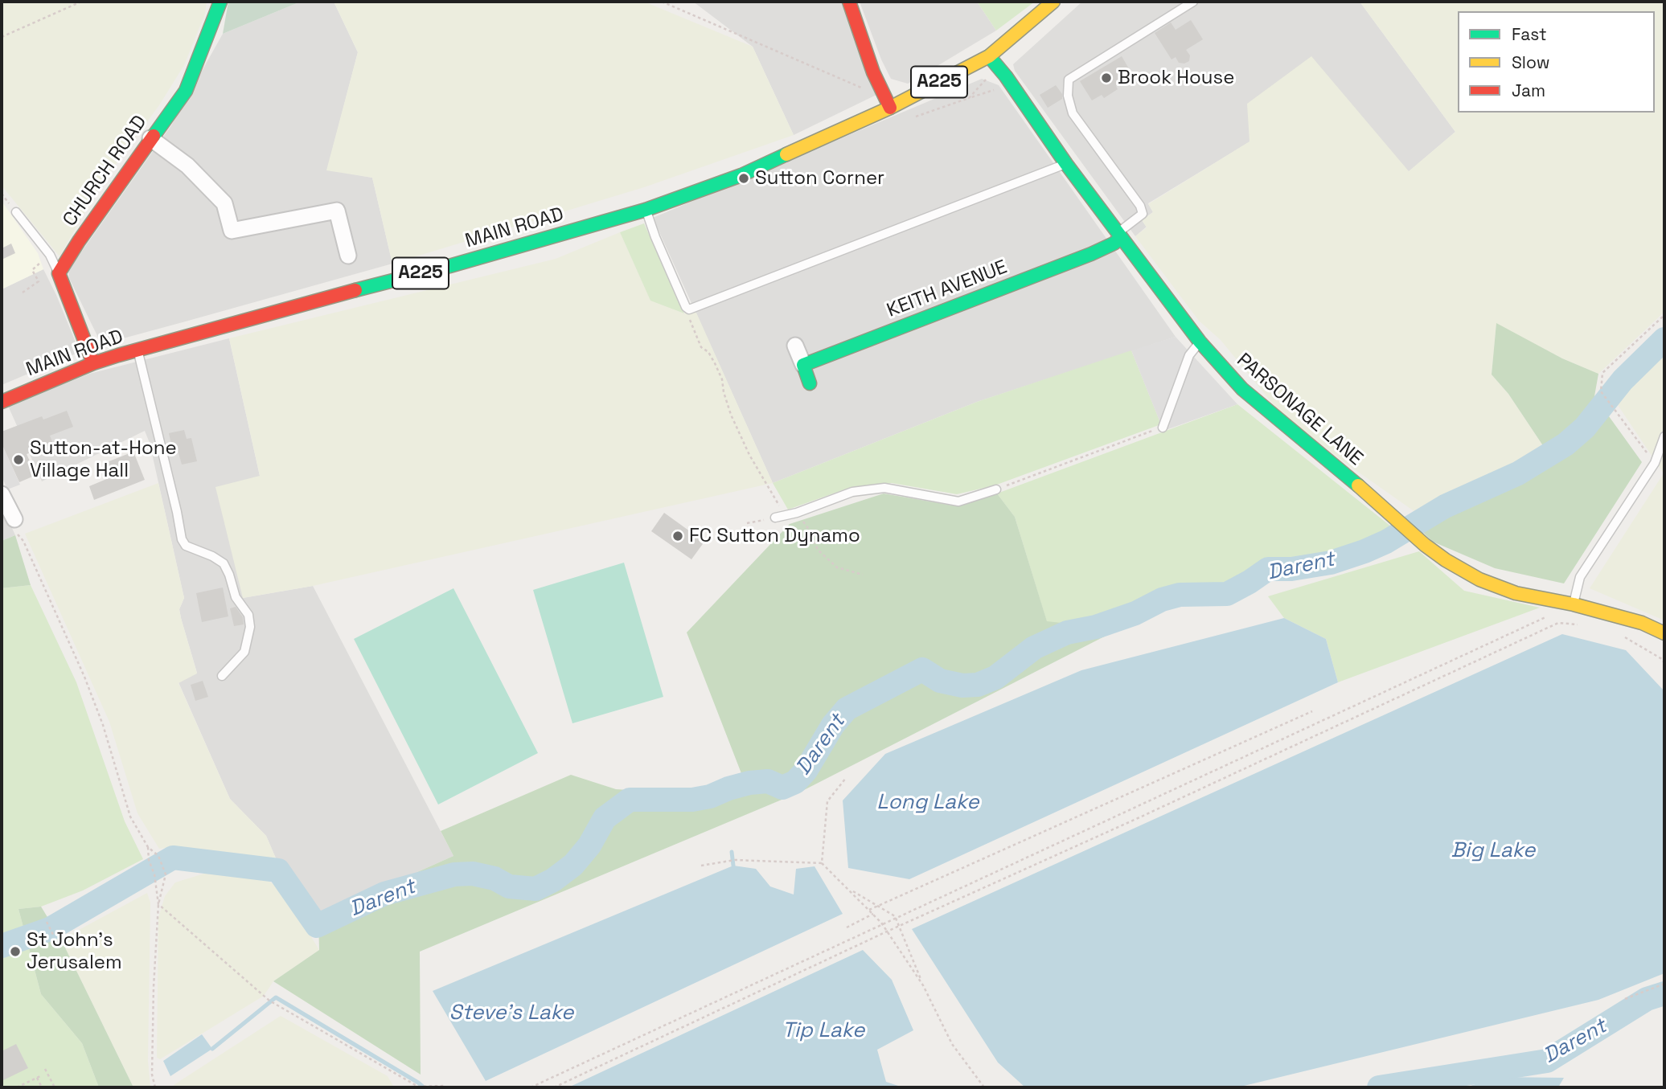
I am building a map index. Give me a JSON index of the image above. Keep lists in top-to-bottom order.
{
  "streets": {
    "street": [
      "A225",
      "CHURCH ROAD",
      "MAIN ROAD",
      "KEITH AVENUE",
      "PARSONAGE LANE"
    ]
  },
  "crossings": [
    ["A225", "MAIN ROAD"],
    ["A225", "PARSONAGE LANE"],
    ["MAIN ROAD", "PARSONAGE LANE"],
    ["KEITH AVENUE", "PARSONAGE LANE"]
  ],
  "water": [
    "Darent",
    "Long Lake",
    "Big Lake",
    "Steve's Lake",
    "Tip Lake"
  ],
  "places": [
    "Brook House",
    "Sutton Corner",
    "Sutton-at-Hone Village Hall",
    "FC Sutton Dynamo",
    "St John's Jerusalem"
  ],
  "legend": ["Fast", "Slow", "Jam"]
}
